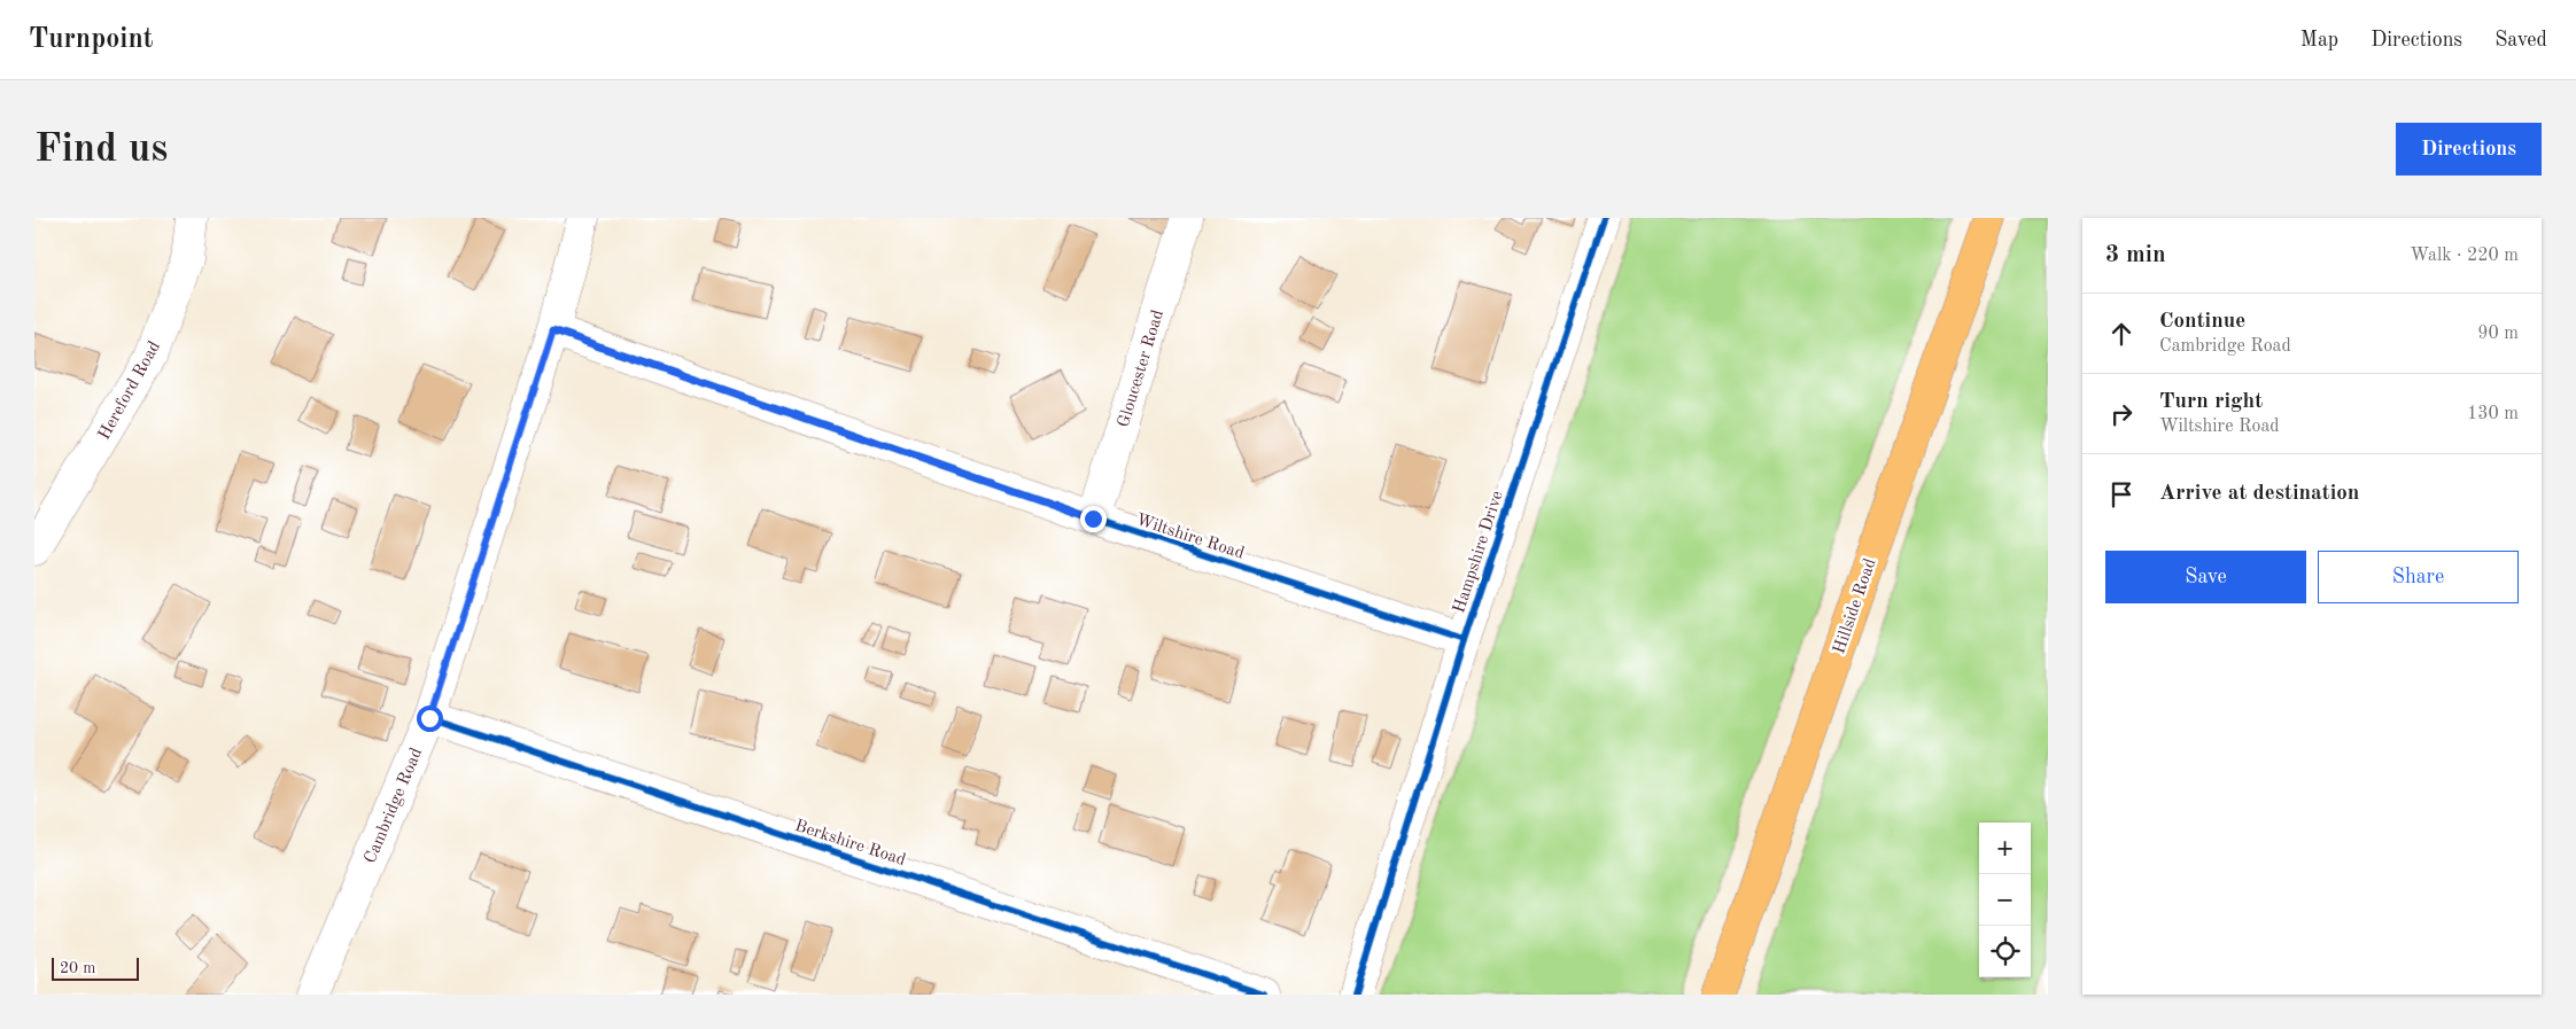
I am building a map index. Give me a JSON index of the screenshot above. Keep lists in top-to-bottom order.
{
  "streets": {
    "main road": ["Hillside Road"],
    "street": [
      "Gloucester Road",
      "Hereford Road",
      "Wiltshire Road",
      "Hampshire Drive",
      "Cambridge Road",
      "Berkshire Road"
    ]
  },
  "crossings": [
    ["Gloucester Road", "Wiltshire Road"],
    ["Wiltshire Road", "Hampshire Drive"],
    ["Wiltshire Road", "Cambridge Road"],
    ["Cambridge Road", "Berkshire Road"]
  ],
  "scale_bar": "20 m",
  "page": {
    "header": "Turnpoint",
    "nav": ["Map", "Directions", "Saved"],
    "buttons": [
      "Directions",
      ["Save", "Share"]
    ],
    "title": "Find us",
    "heading": ["3 min", "Walk · 220 m"],
    "list": [
      ["Continue", "Cambridge Road", "90 m"],
      ["Turn right", "Wiltshire Road", "130 m"],
      "Arrive at destination"
    ],
    "map_buttons": ["+", "−"],
    "scale": "20 m"
  }
}
